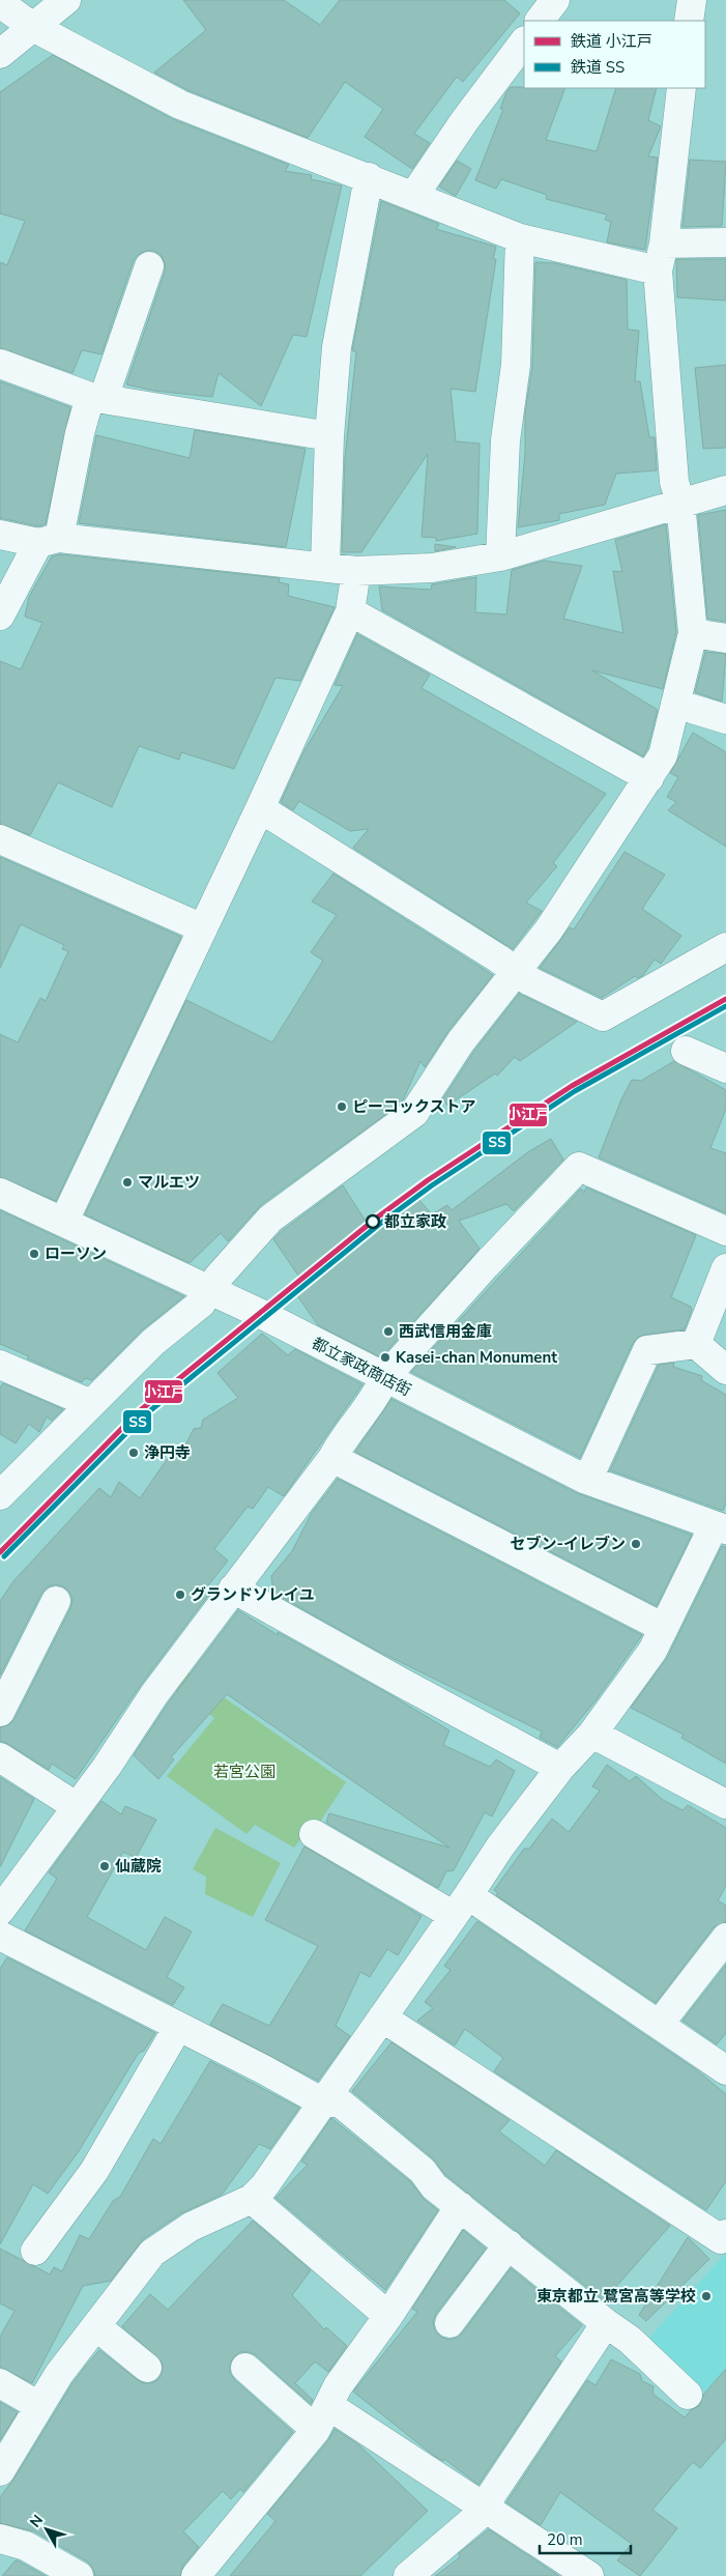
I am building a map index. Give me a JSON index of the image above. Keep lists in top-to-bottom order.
{
  "streets": {
    "street": ["都立家政商店街"]
  },
  "parks": ["若宮公園"],
  "places": [
    "ピーコックストア",
    "マルエツ",
    "都立家政",
    "ローソン",
    "西武信用金庫",
    "Kasei-chan Monument",
    "浄円寺",
    "セブン-イレブン",
    "グランドソレイユ",
    "仙蔵院",
    "東京都立 鷺宮高等学校"
  ],
  "lines": ["rail line 小江戸", "rail line SS"],
  "legend": ["鉄道 小江戸", "鉄道 SS"],
  "scale_bar": "20 m",
  "north": "top left"
}
